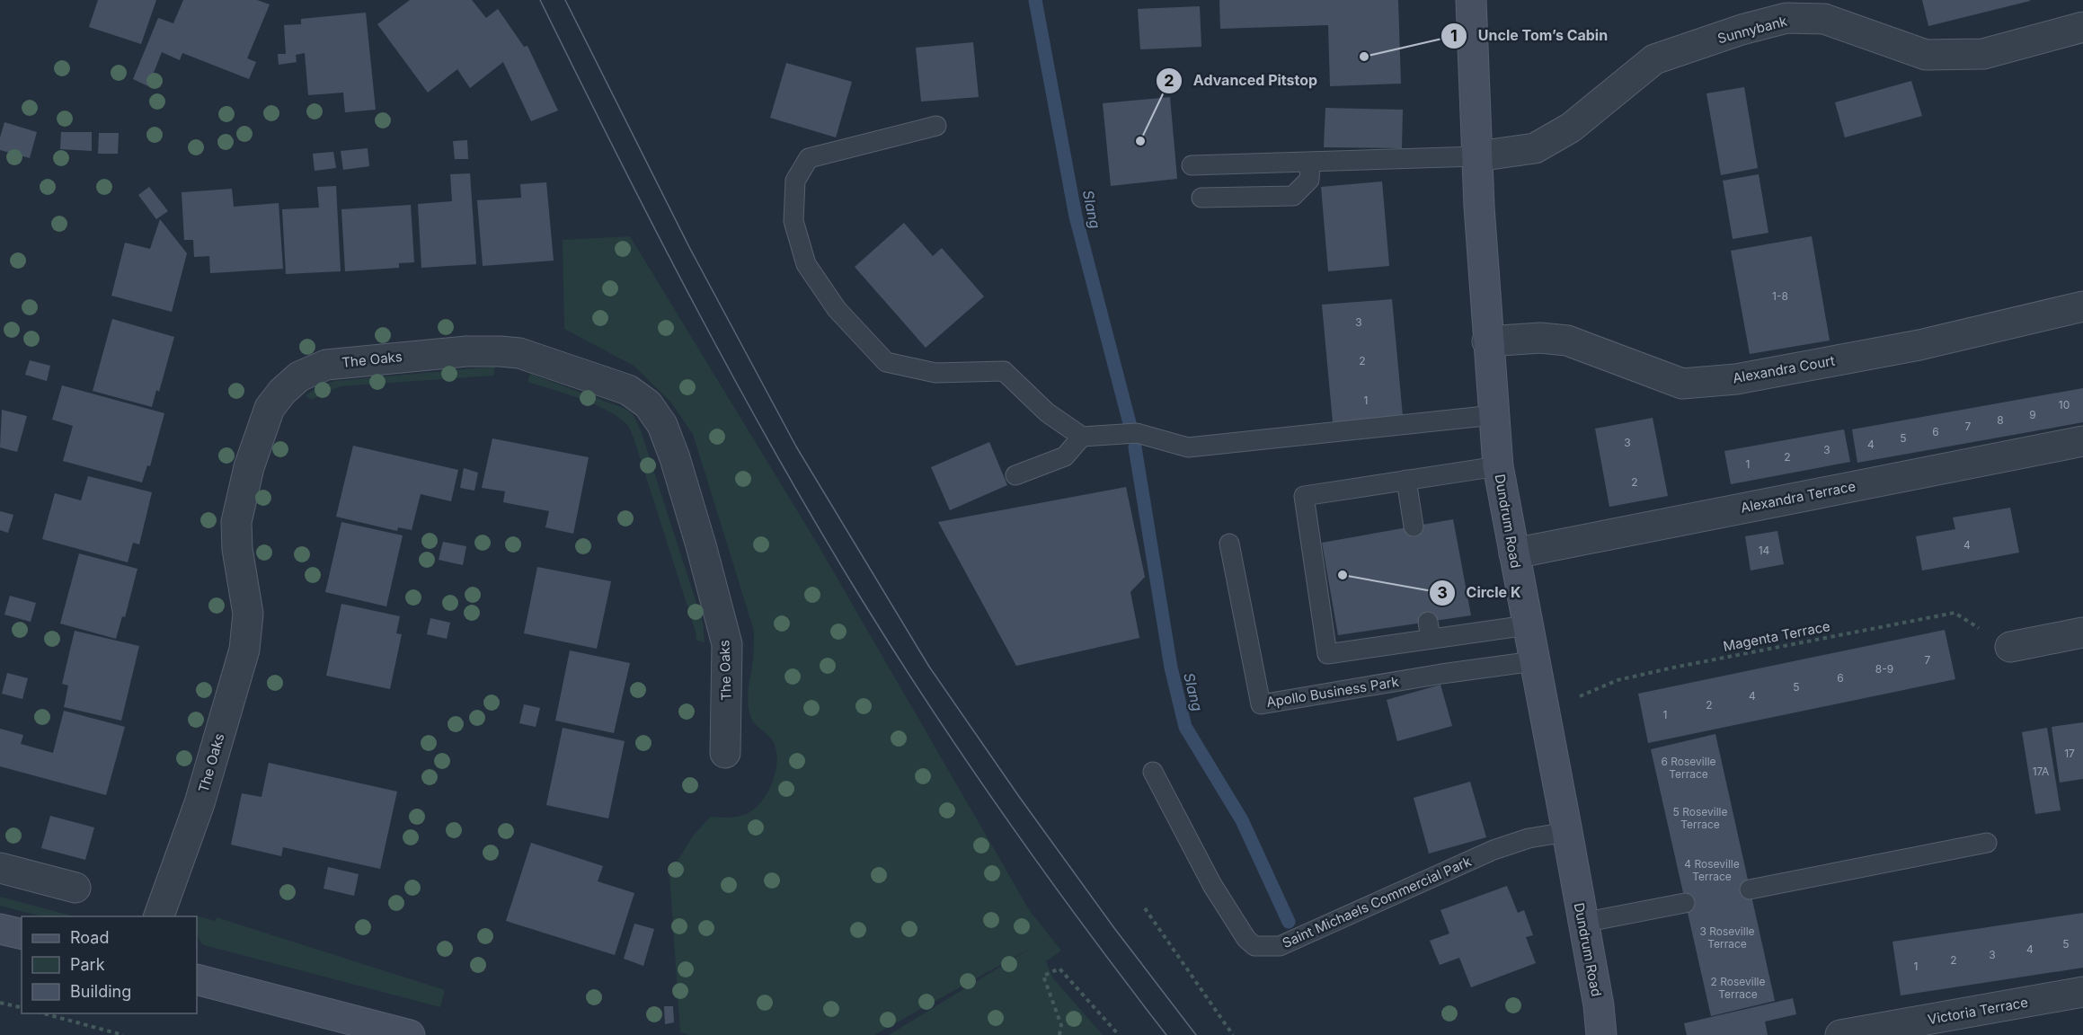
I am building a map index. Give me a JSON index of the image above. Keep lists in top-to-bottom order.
{
  "streets": {
    "main road": ["Dundrum Road"],
    "street": [
      "Sunnybank",
      "The Oaks",
      "Alexandra Court",
      "Alexandra Terrace",
      "Victoria Terrace"
    ],
    "lane": ["Apollo Business Park", "Saint Michaels Commercial Park"],
    "path": ["Magenta Terrace"]
  },
  "crossings": [
    ["Sunnybank", "Dundrum Road"],
    ["Alexandra Court", "Dundrum Road"],
    ["Alexandra Terrace", "Dundrum Road"],
    ["Dundrum Road", "Magenta Terrace"],
    ["Dundrum Road", "Apollo Business Park"],
    ["Dundrum Road", "Saint Michaels Commercial Park"]
  ],
  "water": ["Slang"],
  "places": ["Uncle Tom’s Cabin", "Advanced Pitstop", "Circle K"],
  "house_numbers": [
    "1-8",
    "3",
    "2",
    "1",
    "10",
    "9",
    "8",
    "7",
    "6",
    "5",
    "3",
    "4",
    "3",
    "2",
    "1",
    "2",
    "4",
    "14",
    "7",
    "8-9",
    "6",
    "5",
    "4",
    "2",
    "1",
    "17",
    "6 Roseville Terrace",
    "17A",
    "5 Roseville Terrace",
    "4 Roseville Terrace",
    "3 Roseville Terrace",
    "5",
    "4",
    "3",
    "2",
    "1",
    "2 Roseville Terrace"
  ],
  "legend": ["Road", "Park", "Building"]
}
